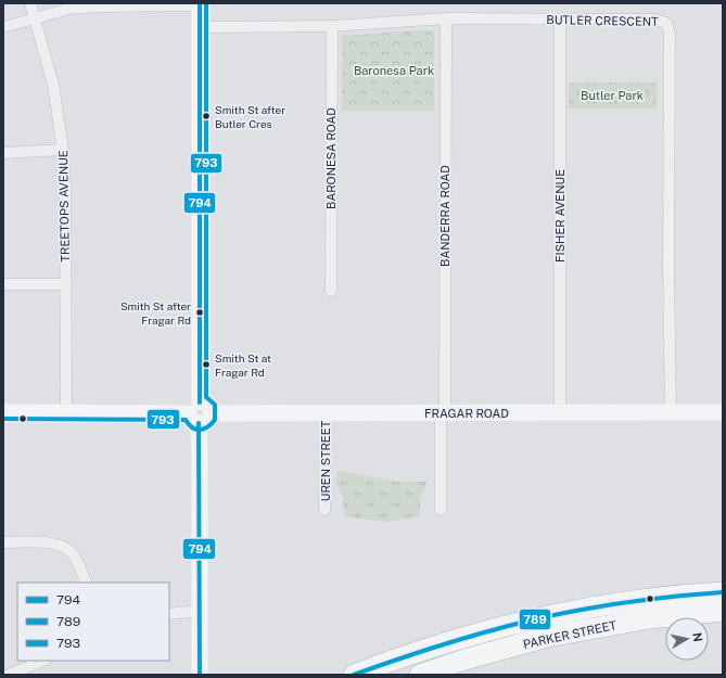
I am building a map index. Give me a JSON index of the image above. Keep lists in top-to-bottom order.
{
  "streets": {
    "highway": ["PARKER STREET"],
    "street": [
      "BUTLER CRESCENT",
      "BARONESA ROAD",
      "TREETOPS AVENUE",
      "BANDERRA ROAD",
      "FISHER AVENUE",
      "FRAGAR ROAD",
      "UREN STREET"
    ]
  },
  "crossings": [
    ["BUTLER CRESCENT", "BARONESA ROAD"],
    ["BUTLER CRESCENT", "BANDERRA ROAD"],
    ["BUTLER CRESCENT", "FISHER AVENUE"],
    ["BUTLER CRESCENT", "FRAGAR ROAD"],
    ["TREETOPS AVENUE", "FRAGAR ROAD"],
    ["BANDERRA ROAD", "FRAGAR ROAD"],
    ["FISHER AVENUE", "FRAGAR ROAD"],
    ["FRAGAR ROAD", "UREN STREET"]
  ],
  "parks": ["Baronesa Park", "Butler Park"],
  "places": ["Smith St after Butler Cres", "Smith St after Fragar Rd", "Smith St at Fragar Rd"],
  "lines": ["transit line 794", "transit line 793", "transit line 789"],
  "legend": ["794", "789", "793"],
  "north": "right"
}
